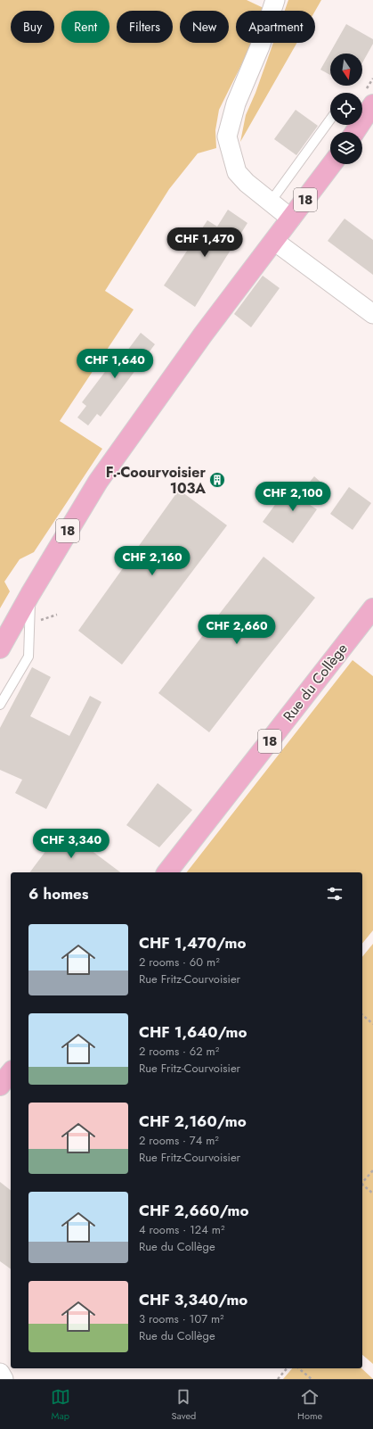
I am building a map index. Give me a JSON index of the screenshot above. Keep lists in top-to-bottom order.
{
  "streets": {
    "main road": ["18", "Rue du Collège"]
  },
  "places": {
    "building": ["F.-Coourvoisier 103A"]
  },
  "north": "bottom",
  "page": {
    "chip": [
      "Buy",
      "Rent",
      "Filters",
      "New",
      "Apartment"
    ],
    "price": [
      "CHF 1,470",
      "CHF 1,640",
      "CHF 2,100",
      "CHF 2,160",
      "CHF 2,660",
      "CHF 3,340"
    ],
    "heading": "6 homes",
    "list": [
      {
        "name": "CHF 1,470/mo",
        "note": "2 rooms · 60 m² · Rue Fritz-Courvoisier"
      },
      {
        "name": "CHF 1,640/mo",
        "note": "2 rooms · 62 m² · Rue Fritz-Courvoisier"
      },
      {
        "name": "CHF 2,160/mo",
        "note": "2 rooms · 74 m² · Rue Fritz-Courvoisier"
      },
      {
        "name": "CHF 2,660/mo",
        "note": "4 rooms · 124 m² · Rue du Collège"
      },
      {
        "name": "CHF 3,340/mo",
        "note": "3 rooms · 107 m² · Rue du Collège"
      }
    ],
    "tabs": ["Map", "Saved", "Home"]
  }
}
